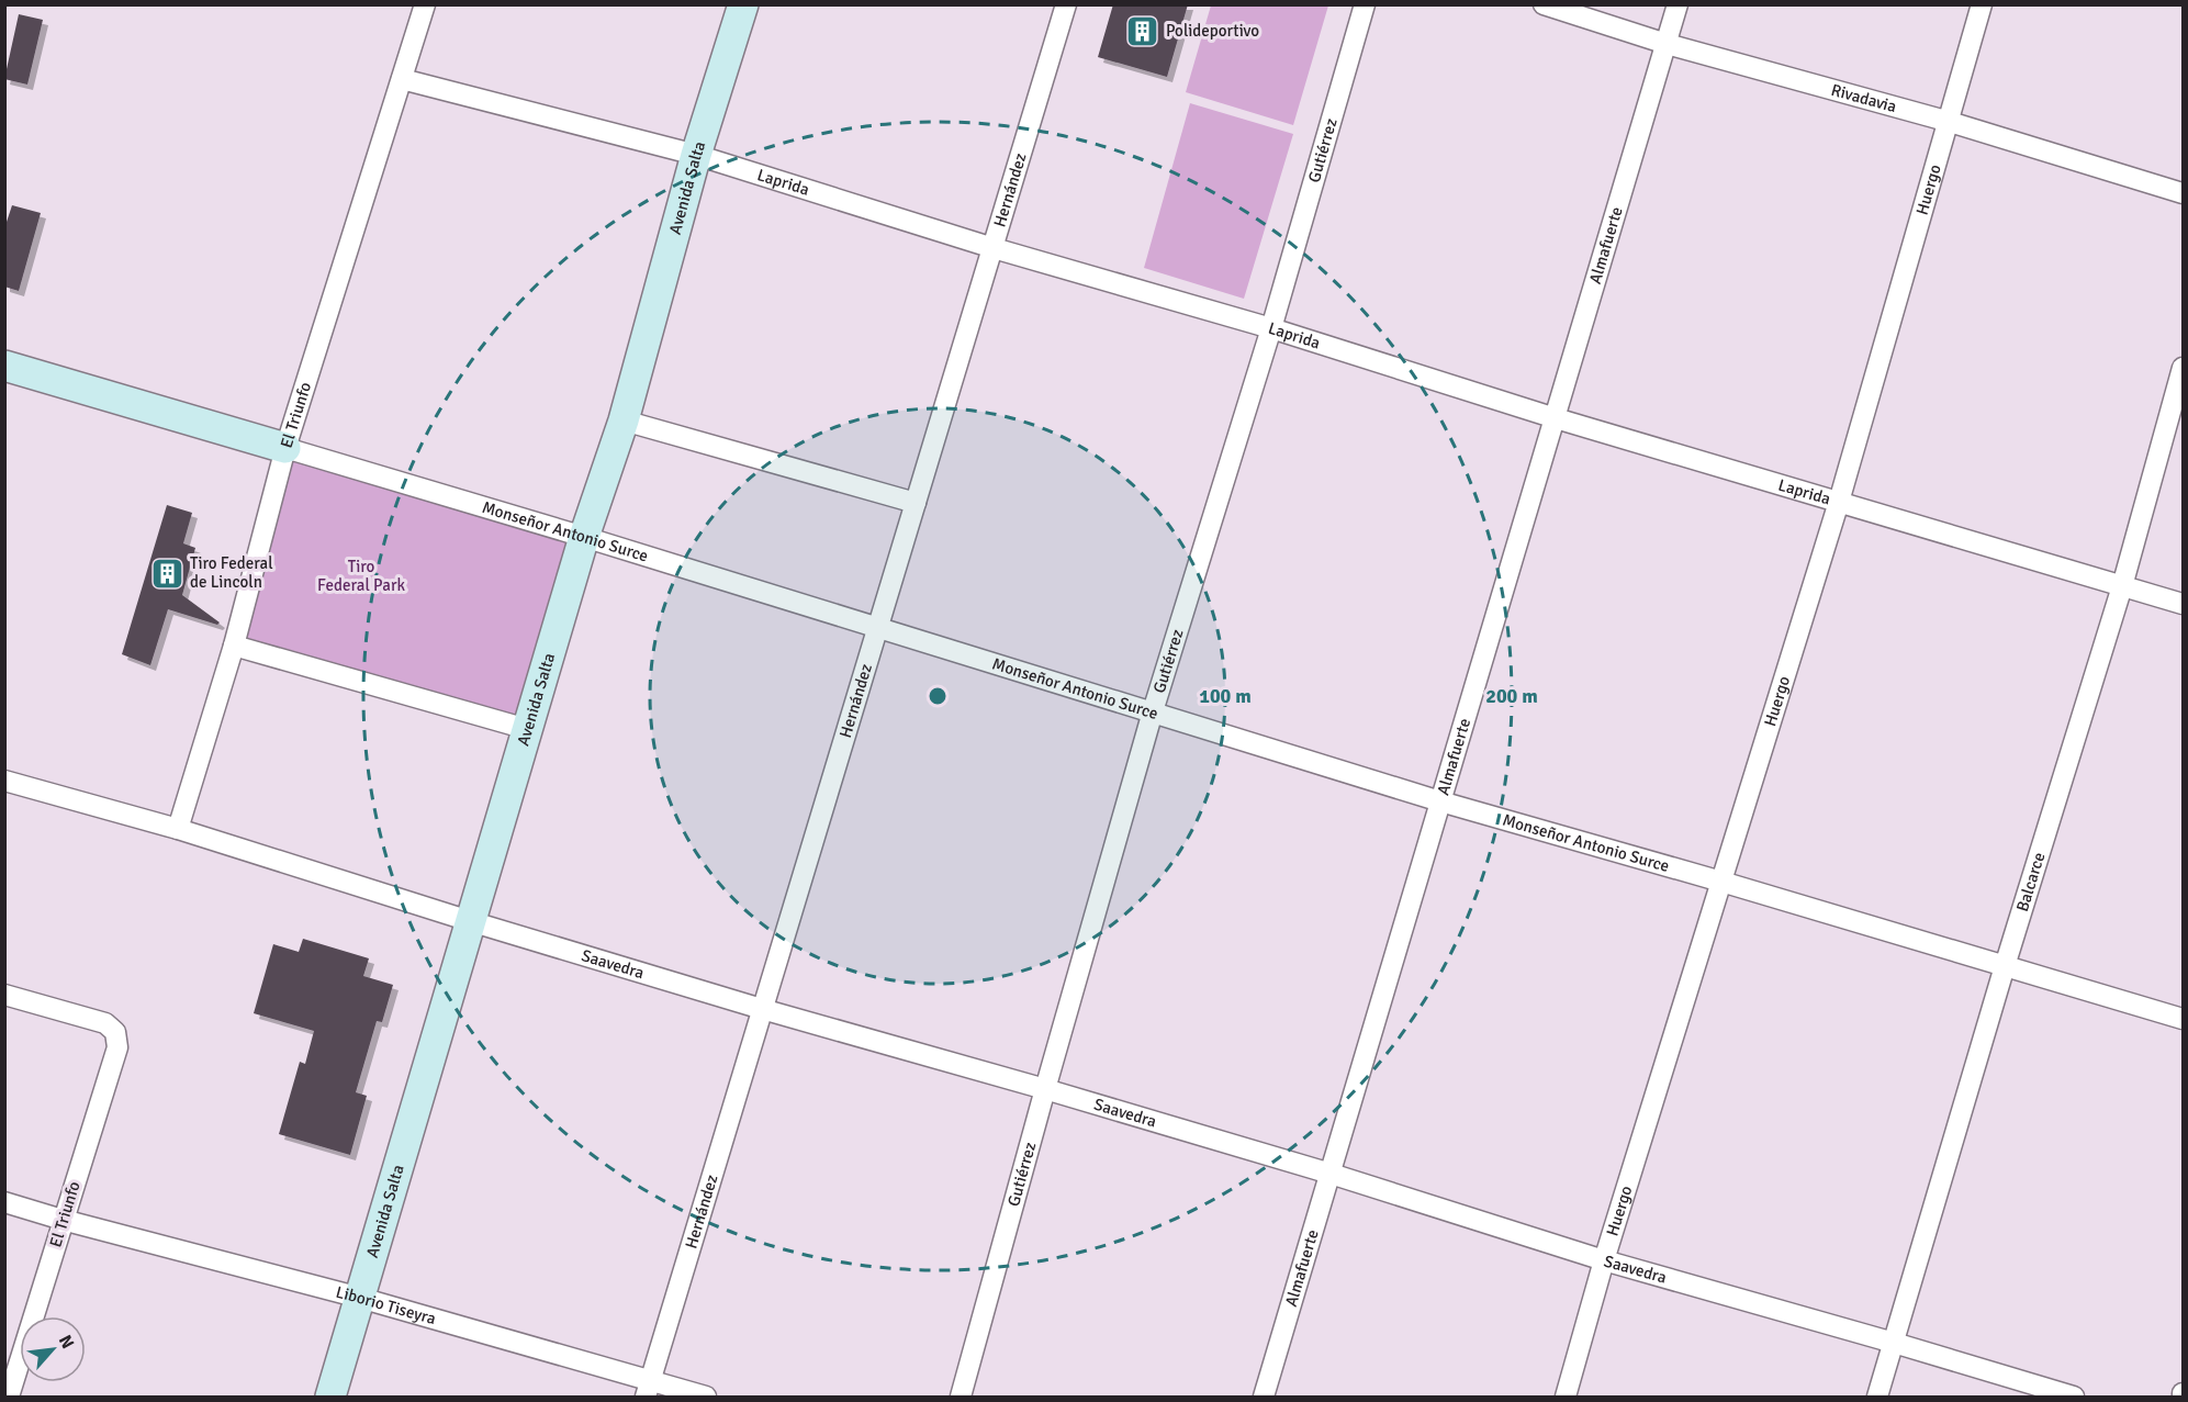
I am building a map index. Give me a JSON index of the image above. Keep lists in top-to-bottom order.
{
  "streets": {
    "main road": ["Avenida Salta", "Monseñor Antonio Surce"],
    "street": [
      "Rivadavia",
      "Gutiérrez",
      "Laprida",
      "Hernández",
      "Huergo",
      "Almafuerte",
      "El Triunfo",
      "Balcarce",
      "Saavedra",
      "Liborio Tiseyra"
    ]
  },
  "crossings": [
    ["Rivadavia", "Huergo"],
    ["Rivadavia", "Almafuerte"],
    ["Gutiérrez", "Laprida"],
    ["Gutiérrez", "Monseñor Antonio Surce"],
    ["Gutiérrez", "Saavedra"],
    ["Laprida", "Avenida Salta"],
    ["Laprida", "Hernández"],
    ["Laprida", "Huergo"],
    ["Laprida", "Almafuerte"],
    ["Laprida", "El Triunfo"],
    ["Laprida", "Balcarce"],
    ["Avenida Salta", "Monseñor Antonio Surce"],
    ["Avenida Salta", "Saavedra"],
    ["Avenida Salta", "Liborio Tiseyra"],
    ["Hernández", "Monseñor Antonio Surce"],
    ["Hernández", "Saavedra"],
    ["Hernández", "Liborio Tiseyra"],
    ["Huergo", "Monseñor Antonio Surce"],
    ["Huergo", "Saavedra"],
    ["Almafuerte", "Monseñor Antonio Surce"],
    ["Almafuerte", "Saavedra"],
    ["El Triunfo", "Monseñor Antonio Surce"],
    ["El Triunfo", "Saavedra"],
    ["El Triunfo", "Liborio Tiseyra"],
    ["Monseñor Antonio Surce", "Balcarce"],
    ["Balcarce", "Saavedra"]
  ],
  "parks": ["Tiro Federal Park"],
  "places": {
    "building": ["Polideportivo", "Tiro Federal de Lincoln"]
  },
  "north": "top right",
  "rings": ["100 m", "200 m"]
}
